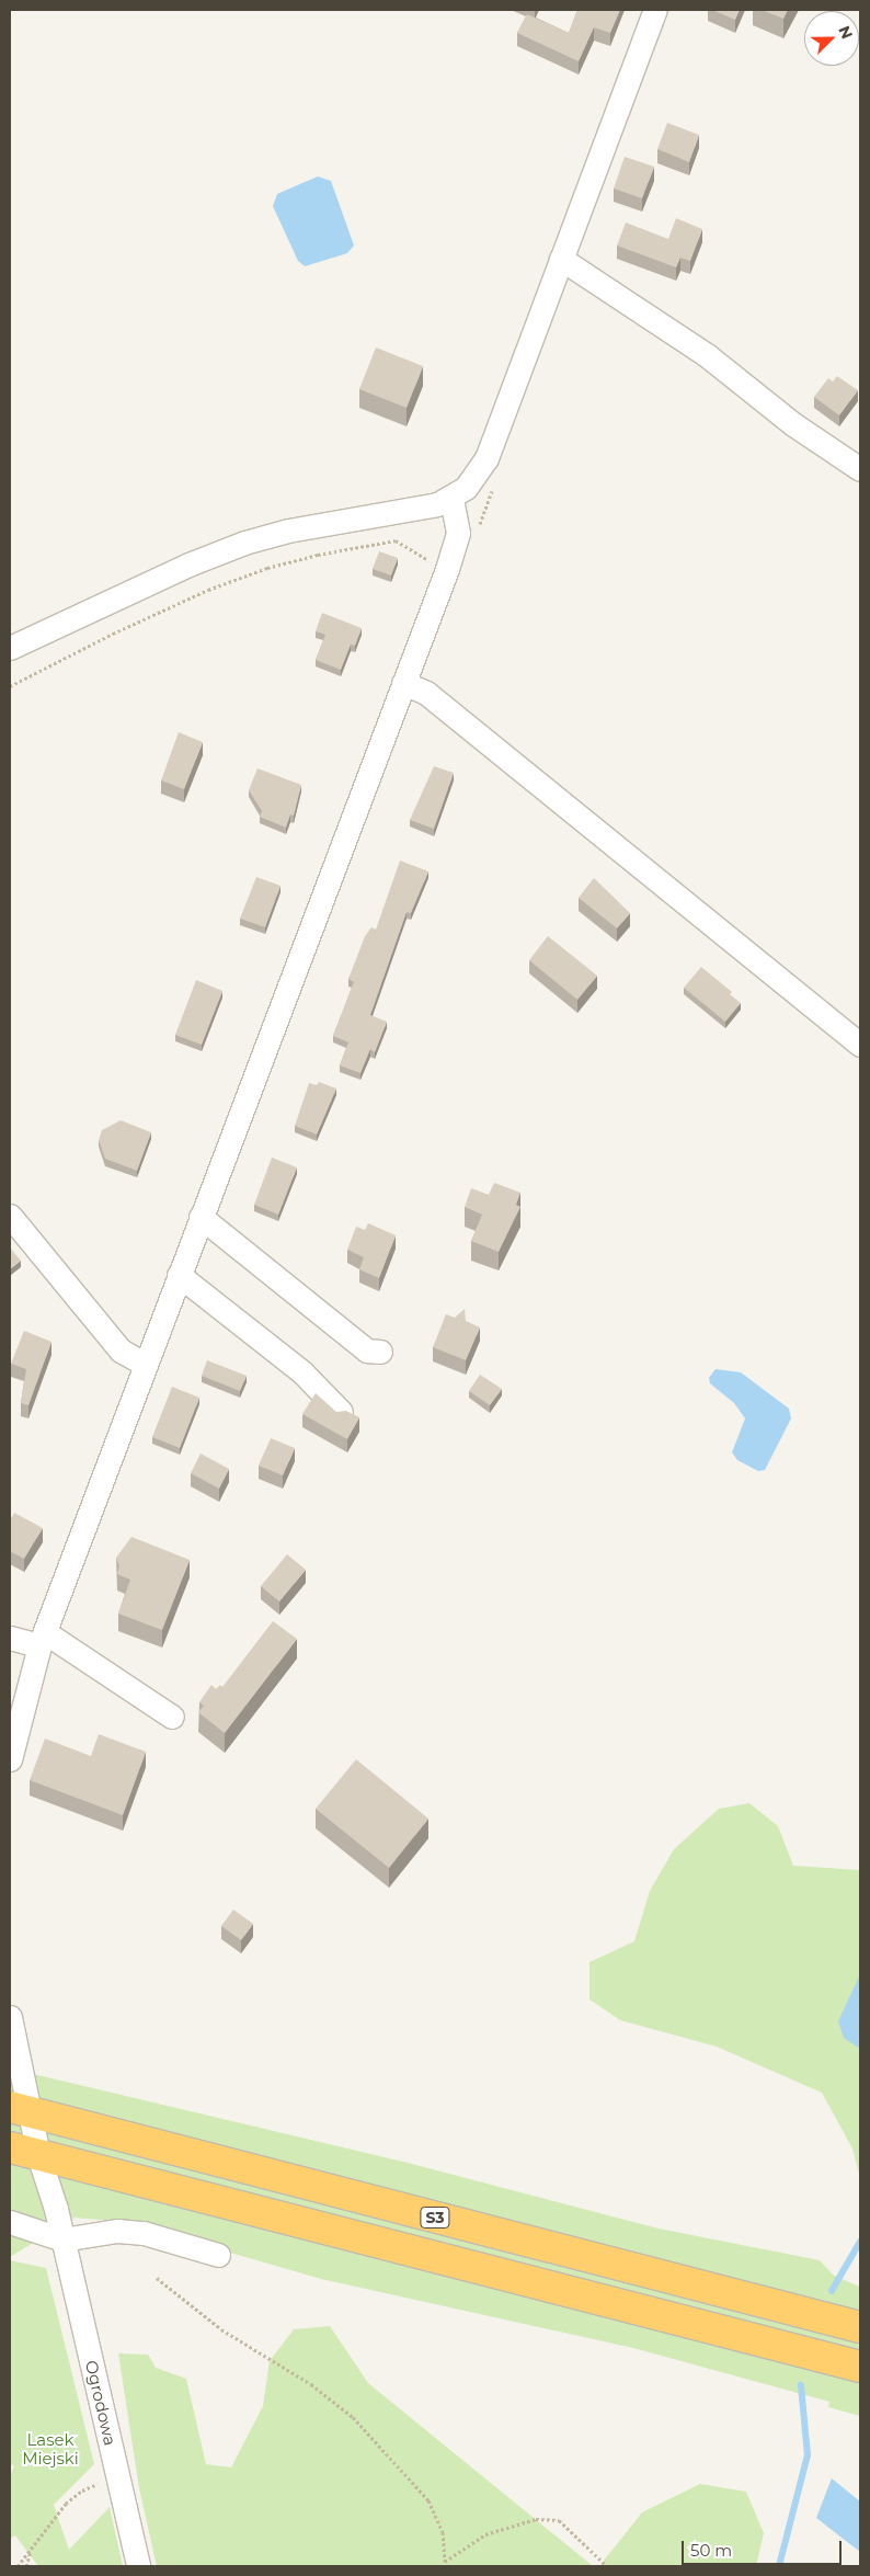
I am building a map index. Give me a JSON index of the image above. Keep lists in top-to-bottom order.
{
  "streets": {
    "highway": ["S3"],
    "street": ["Ogrodowa"]
  },
  "crossings": [
    ["S3", "Ogrodowa"]
  ],
  "parks": ["Lasek Miejski"],
  "scale_bar": "50 m",
  "north": "top right"
}
